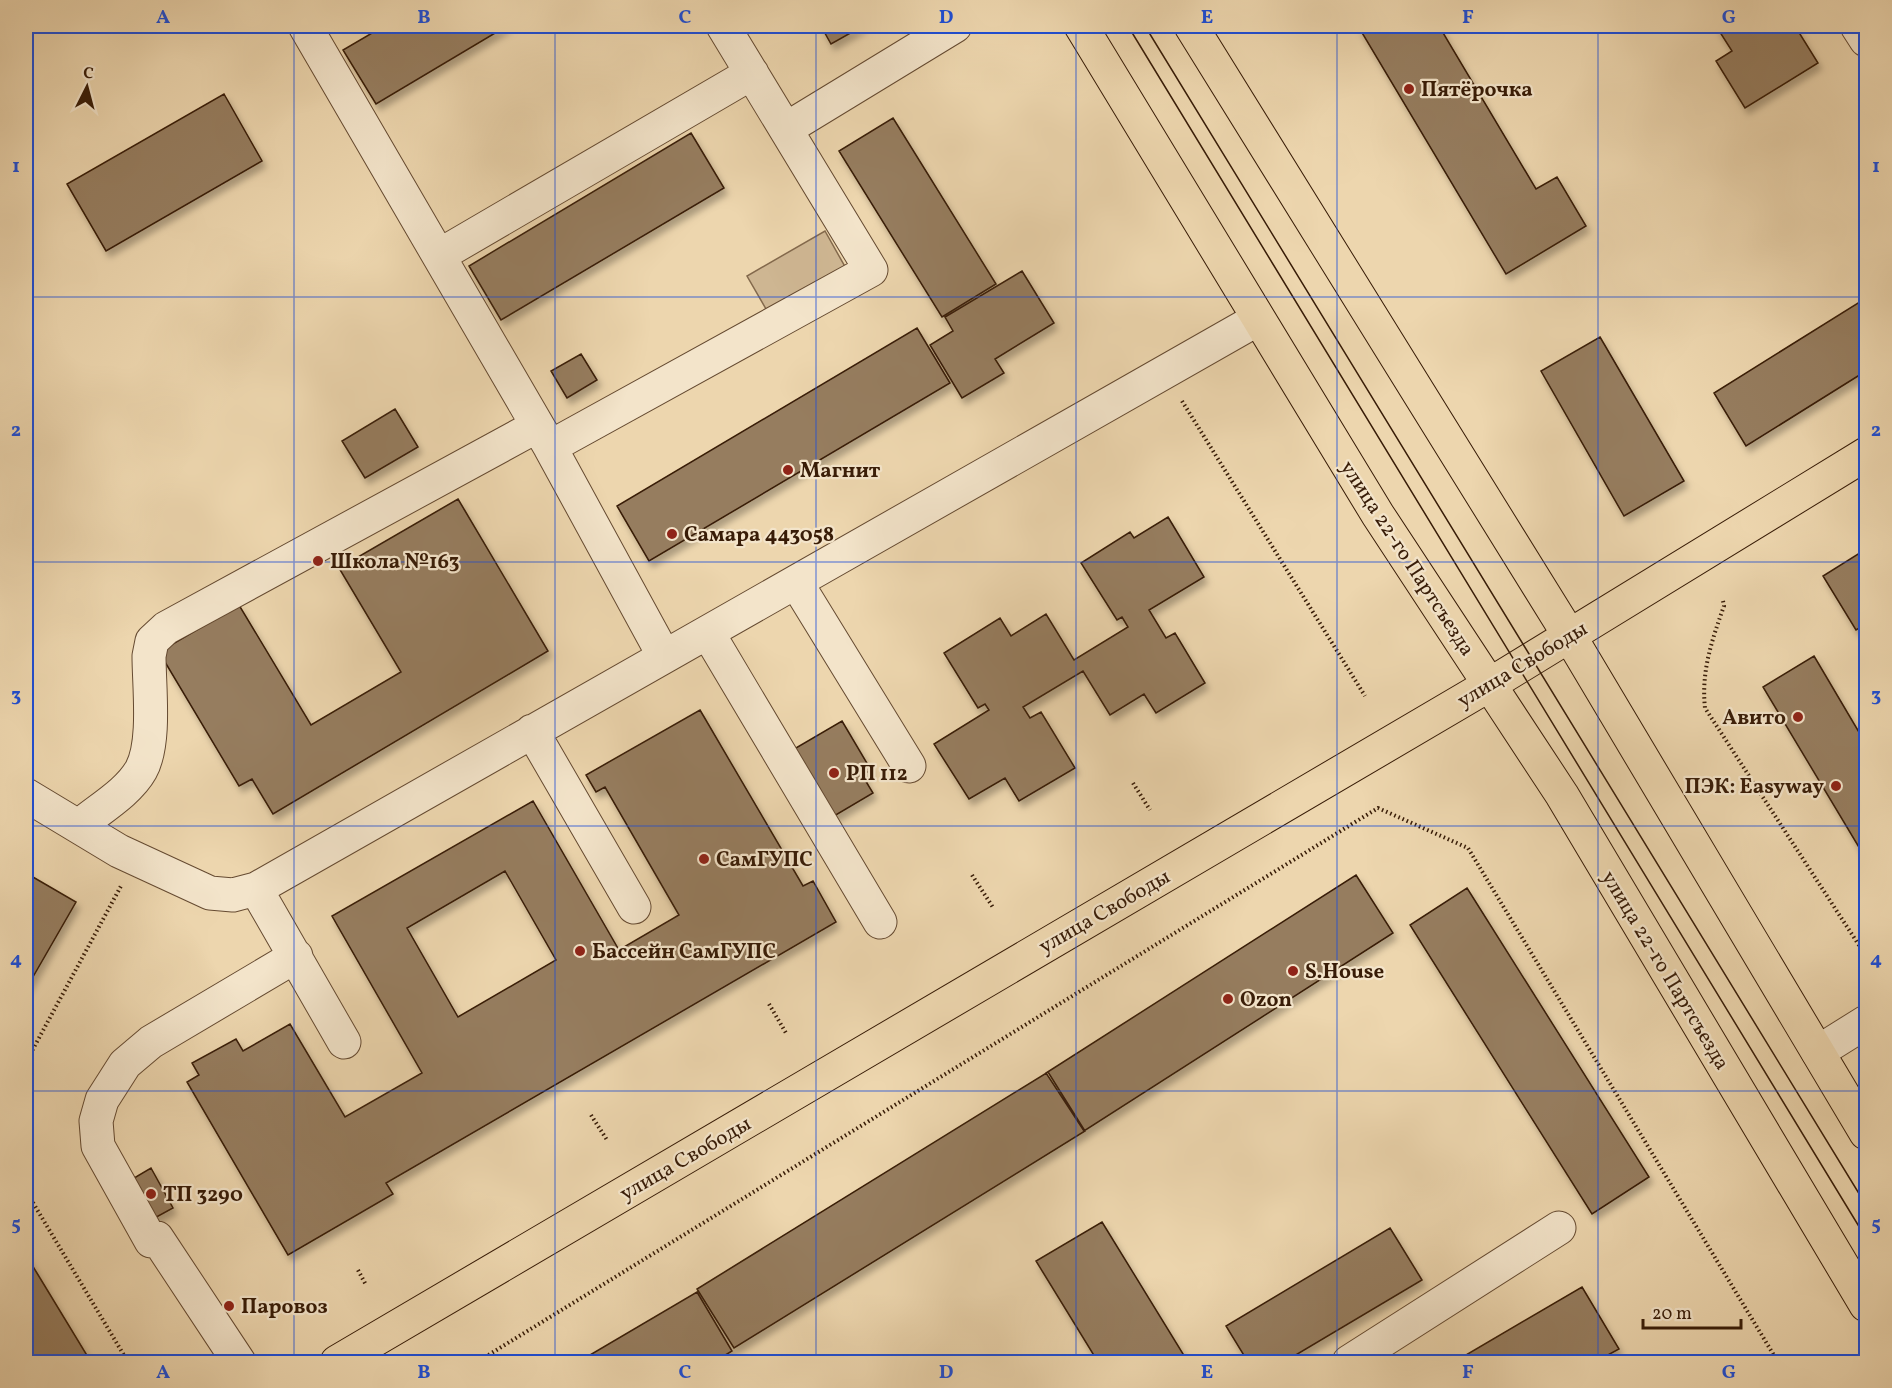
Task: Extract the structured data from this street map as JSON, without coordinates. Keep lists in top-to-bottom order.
{
  "streets": {
    "main road": ["улица 22-го Партсъезда", "улица Свободы"]
  },
  "crossings": [
    ["улица 22-го Партсъезда", "улица Свободы"]
  ],
  "places": [
    "Пятёрочка",
    "Магнит",
    "Самара 443058",
    "Школа №163",
    "Авито",
    "РП 112",
    "ПЭК: Easyway",
    "СамГУПС",
    "Бассейн СамГУПС",
    "S.House",
    "Ozon",
    "ТП 3290",
    "Паровоз"
  ],
  "scale_bar": "20 m",
  "north": "top",
  "grid": {
    "columns": [
      "A",
      "B",
      "C",
      "D",
      "E",
      "F",
      "G"
    ],
    "rows": [
      "1",
      "2",
      "3",
      "4",
      "5"
    ]
  }
}
